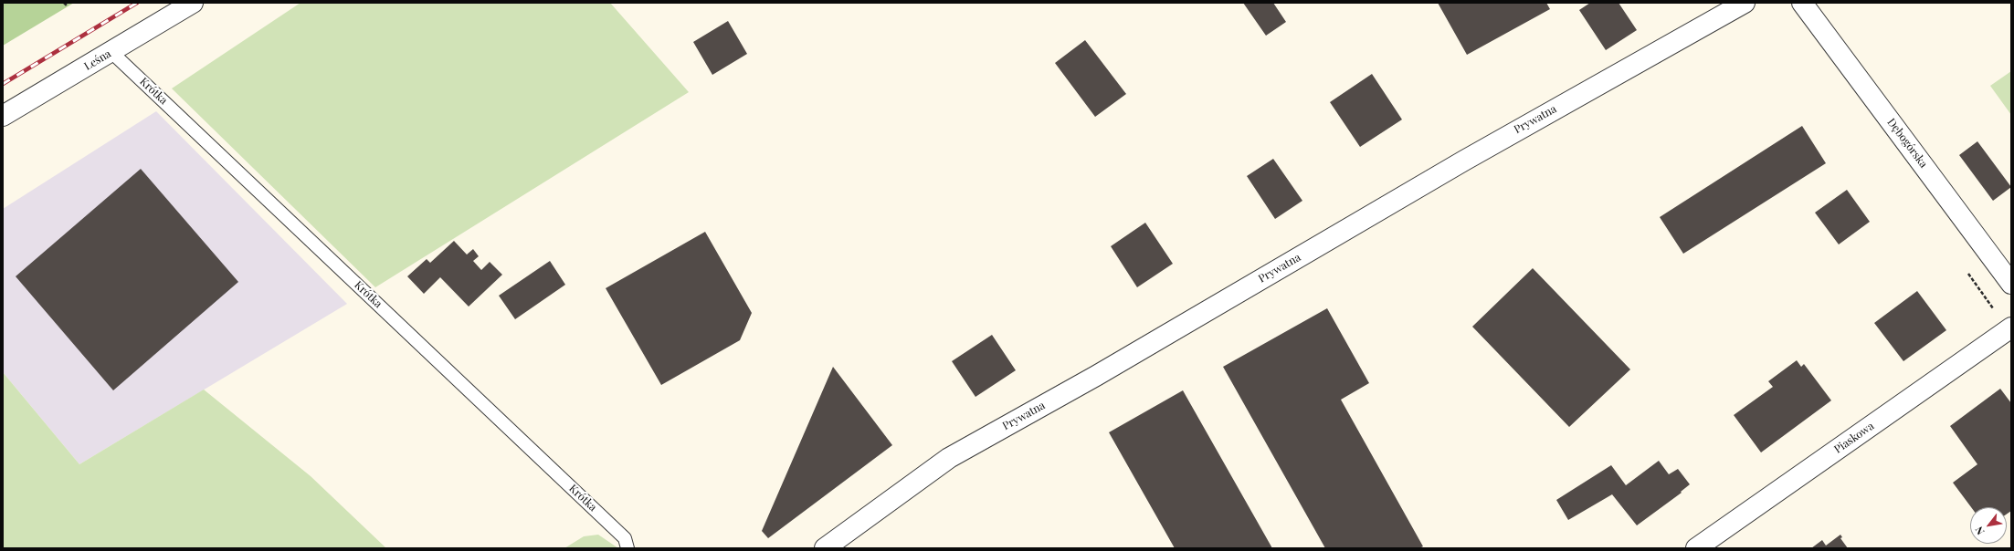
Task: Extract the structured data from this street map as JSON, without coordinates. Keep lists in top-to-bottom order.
{
  "streets": {
    "street": [
      "Leśna",
      "Prywatna",
      "Dębogórska",
      "Piaskowa"
    ],
    "lane": ["Krótka"]
  },
  "crossings": [
    ["Leśna", "Krótka"]
  ],
  "north": "bottom left"
}
